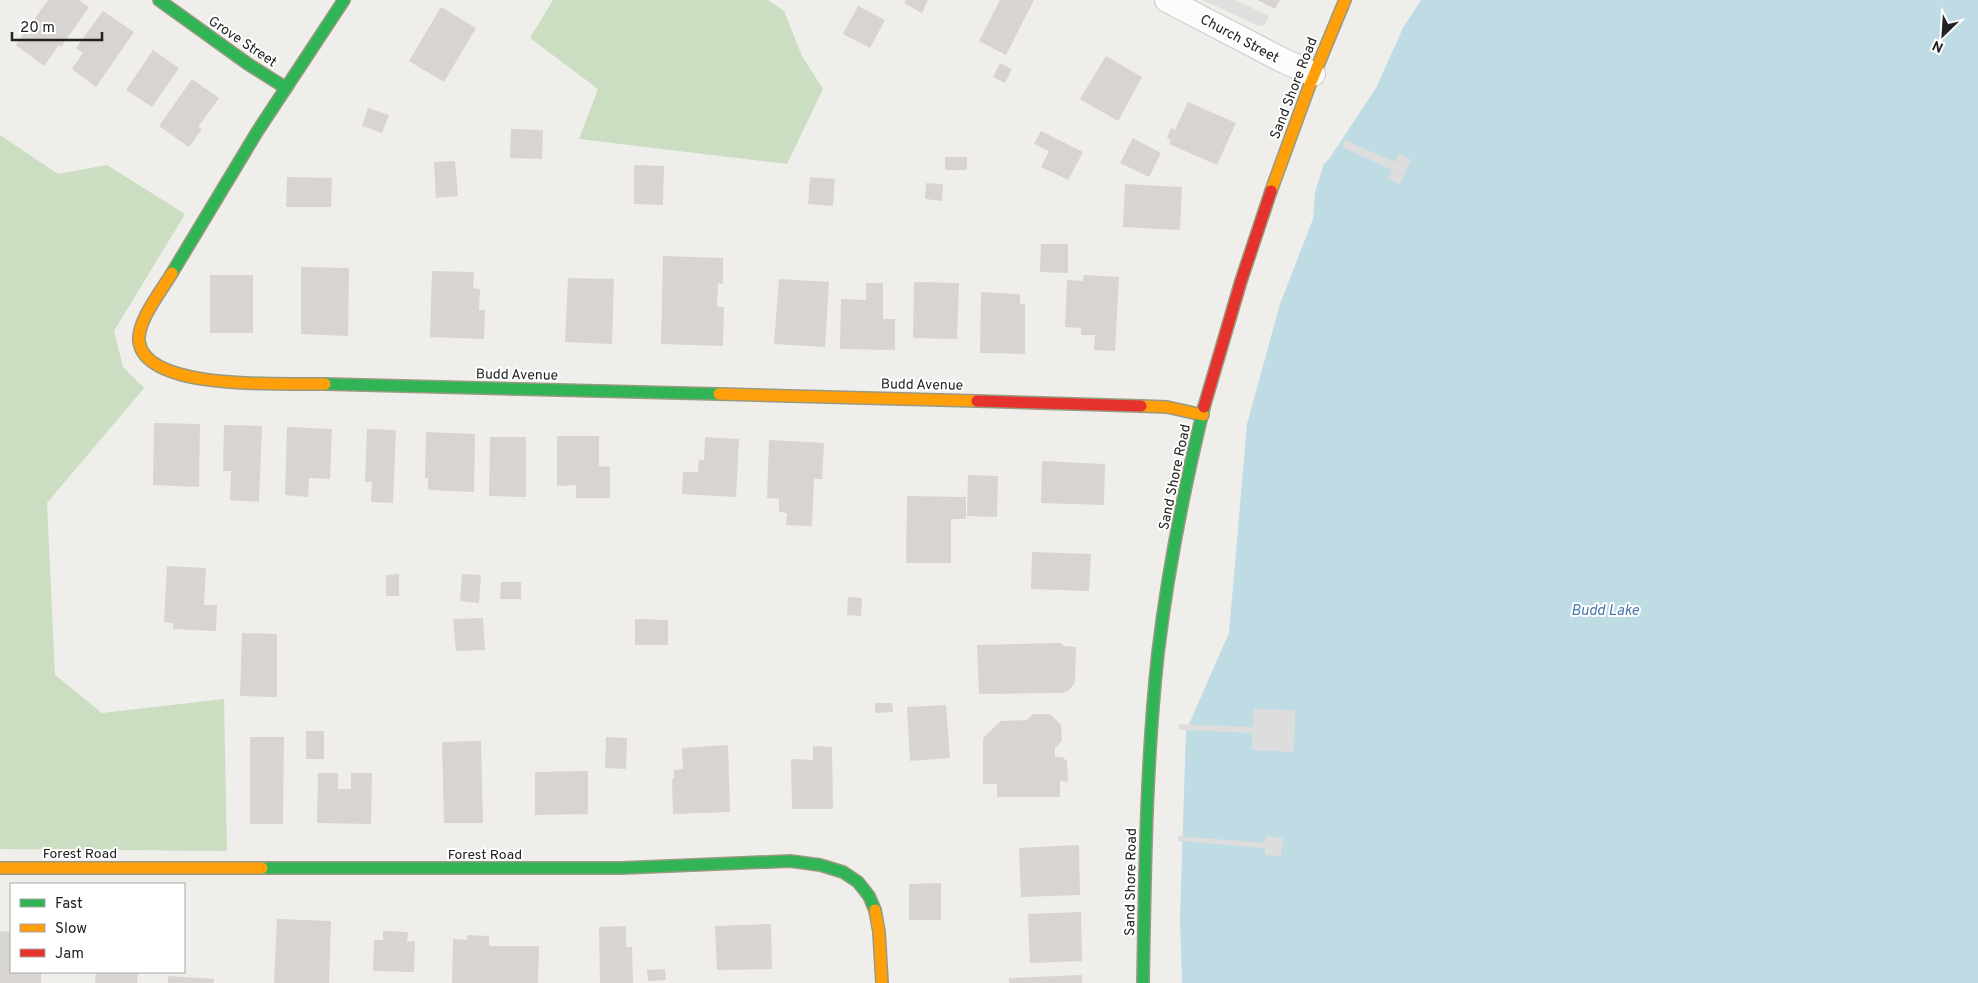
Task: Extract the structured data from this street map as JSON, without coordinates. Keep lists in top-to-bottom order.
{
  "streets": {
    "street": [
      "Church Street",
      "Grove Street",
      "Sand Shore Road",
      "Budd Avenue",
      "Forest Road"
    ]
  },
  "crossings": [
    ["Church Street", "Sand Shore Road"],
    ["Grove Street", "Budd Avenue"],
    ["Sand Shore Road", "Budd Avenue"]
  ],
  "water": ["Budd Lake"],
  "legend": ["Fast", "Slow", "Jam"],
  "scale_bar": "20 m",
  "north": "bottom left"
}
